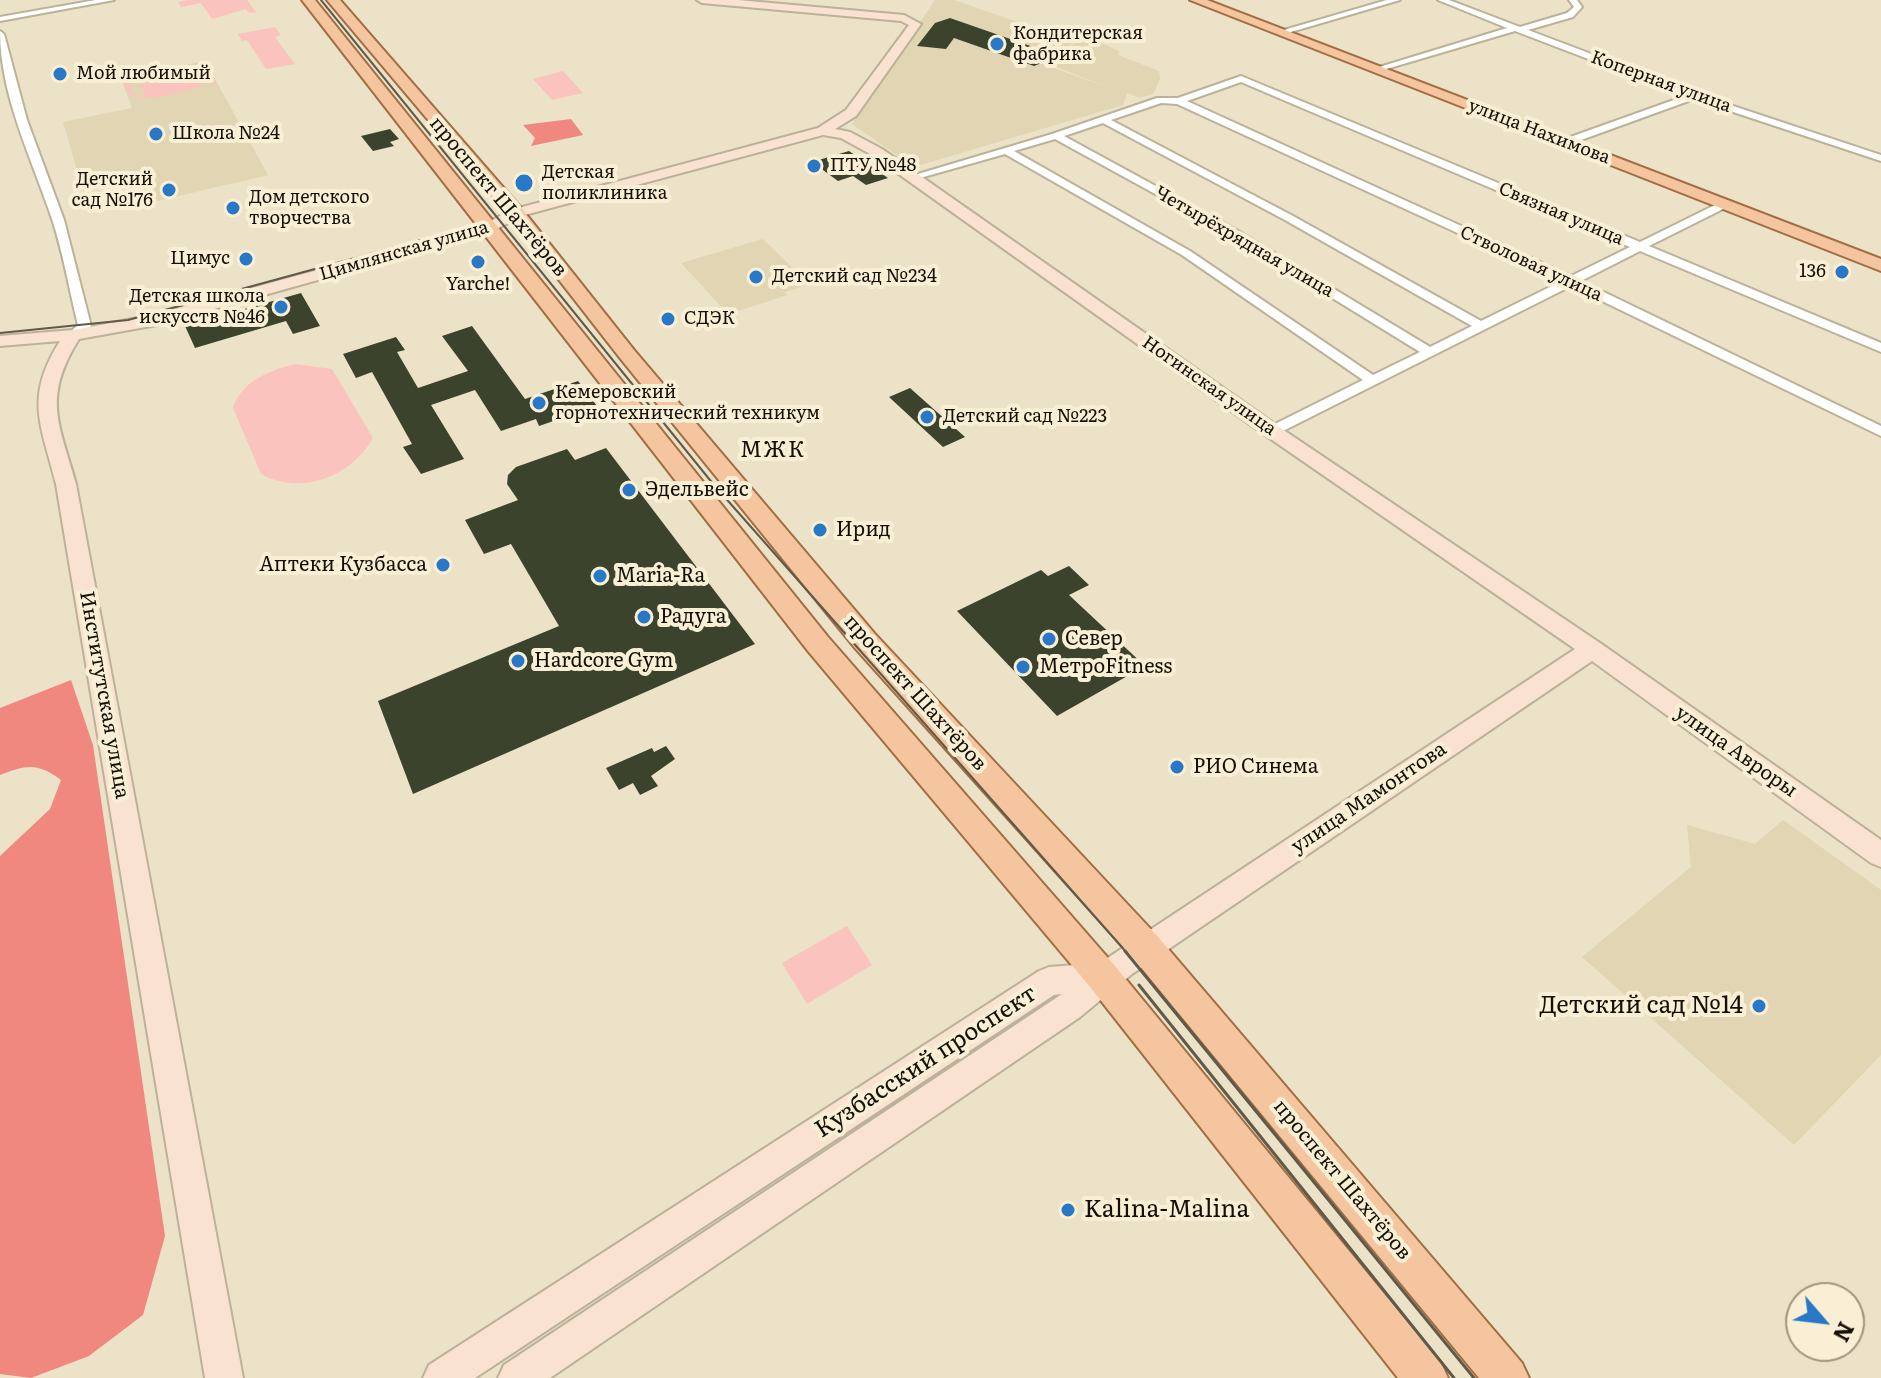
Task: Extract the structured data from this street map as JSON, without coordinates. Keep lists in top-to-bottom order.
{
  "streets": {
    "main road": ["улица Нахимова", "проспект Шахтёров"],
    "street": [
      "Коперная улица",
      "Связная улица",
      "Четырёхрядная улица",
      "Цимлянская улица",
      "Стволовая улица",
      "Ногинская улица",
      "Институтская улица",
      "улица Авроры",
      "улица Мамонтова",
      "Кузбасский проспект"
    ]
  },
  "crossings": [
    ["проспект Шахтёров", "Цимлянская улица"],
    ["проспект Шахтёров", "улица Мамонтова"],
    ["проспект Шахтёров", "Кузбасский проспект"],
    ["Связная улица", "Стволовая улица"],
    ["Цимлянская улица", "Ногинская улица"],
    ["Цимлянская улица", "Институтская улица"],
    ["Ногинская улица", "улица Авроры"],
    ["Ногинская улица", "улица Мамонтова"],
    ["улица Авроры", "улица Мамонтова"],
    ["улица Мамонтова", "Кузбасский проспект"]
  ],
  "districts": ["МЖК"],
  "places": [
    "Кондитерская фабрика",
    "Мой любимый",
    "Школа №24",
    "ПТУ №48",
    "Детская поликлиника",
    "Детский сад №176",
    "Дом детского творчества",
    "Цимус",
    "Yarche!",
    "136",
    "Детский сад №234",
    "Детская школа искусств №46",
    "СДЭК",
    "Кемеровский горнотехнический техникум",
    "Детский сад №223",
    "Эдельвейс",
    "Ирид",
    "Аптеки Кузбасса",
    "Maria-Ra",
    "Радуга",
    "Север",
    "Hardcore Gym",
    "МетроFitness",
    "РИО Синема",
    "Детский сад №14",
    "Kalina-Malina"
  ],
  "north": "bottom right"
}
